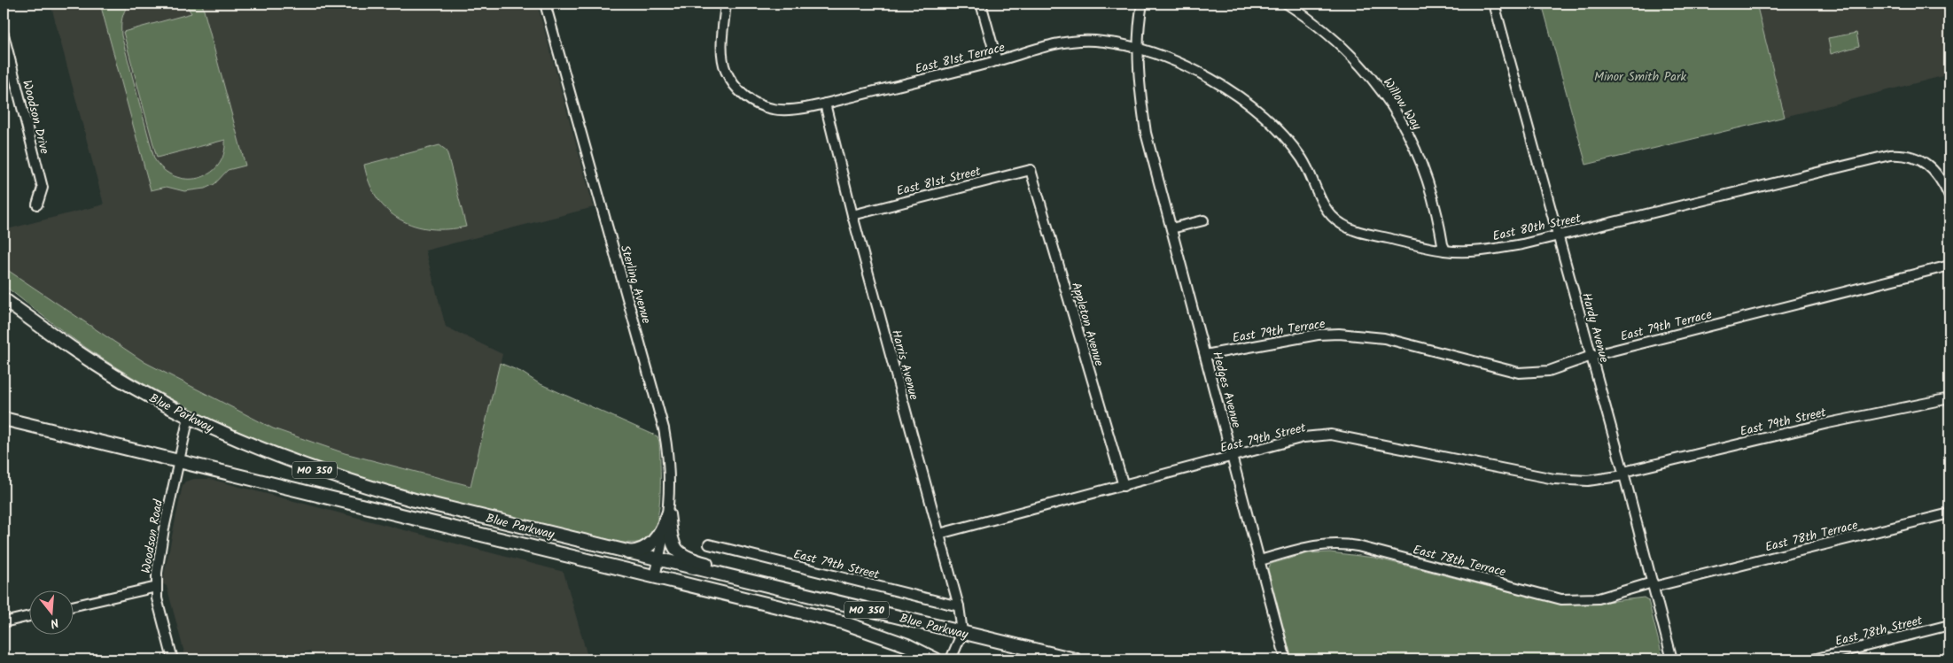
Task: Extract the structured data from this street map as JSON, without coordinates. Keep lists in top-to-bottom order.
{
  "streets": {
    "highway": ["Blue Parkway", "MO 350"],
    "street": [
      "East 81st Terrace",
      "Willow Way",
      "Woodson Drive",
      "East 81st Street",
      "East 80th Street",
      "Sterling Avenue",
      "Appleton Avenue",
      "East 79th Terrace",
      "Hardy Avenue",
      "Harris Avenue",
      "Hedges Avenue",
      "East 79th Street",
      "East 78th Terrace",
      "Woodson Road",
      "East 78th Street"
    ]
  },
  "crossings": [
    ["East 81st Terrace", "East 80th Street"],
    ["East 81st Terrace", "Harris Avenue"],
    ["East 81st Terrace", "Hedges Avenue"],
    ["Willow Way", "East 80th Street"],
    ["East 81st Street", "Appleton Avenue"],
    ["East 81st Street", "Harris Avenue"],
    ["East 80th Street", "Hardy Avenue"],
    ["East 80th Street", "Hedges Avenue"],
    ["Sterling Avenue", "Blue Parkway"],
    ["Appleton Avenue", "East 79th Street"],
    ["East 79th Terrace", "Hardy Avenue"],
    ["East 79th Terrace", "Hedges Avenue"],
    ["Hardy Avenue", "East 79th Street"],
    ["Hardy Avenue", "East 78th Terrace"],
    ["Harris Avenue", "Blue Parkway"],
    ["Harris Avenue", "East 79th Street"],
    ["Hedges Avenue", "East 79th Street"],
    ["Hedges Avenue", "East 78th Terrace"],
    ["Blue Parkway", "Woodson Road"]
  ],
  "parks": ["Minor Smith Park"],
  "north": "bottom"
}
